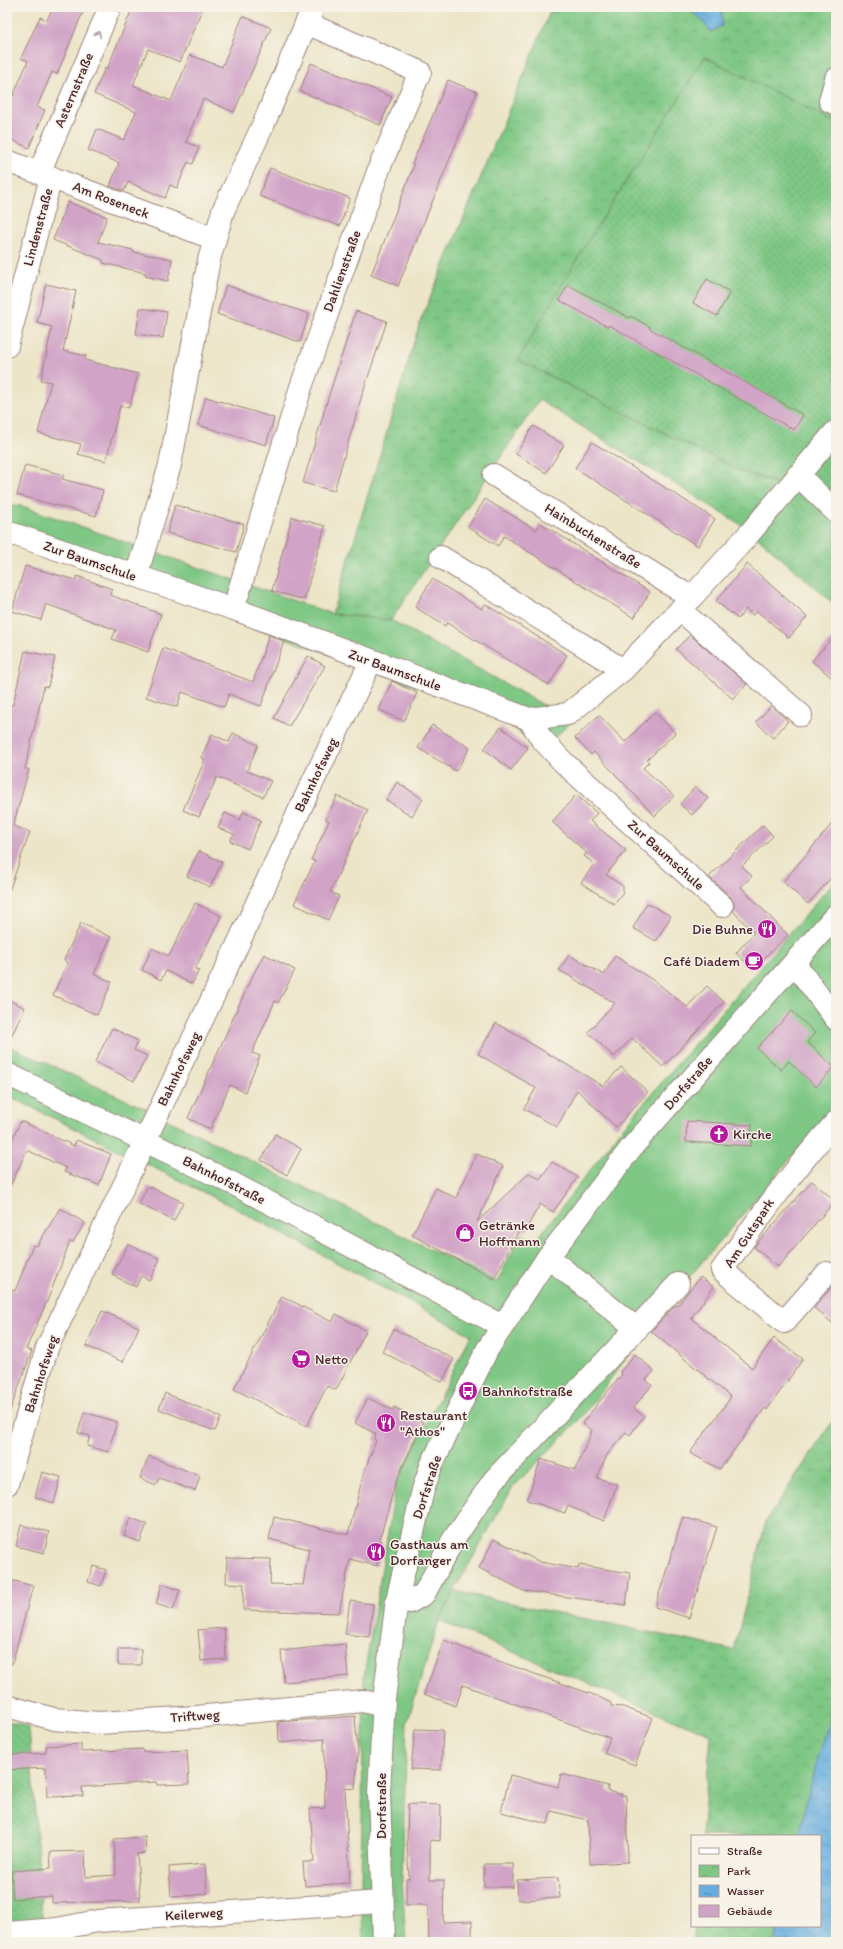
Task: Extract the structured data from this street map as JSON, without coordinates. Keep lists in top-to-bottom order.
{
  "streets": {
    "street": [
      "Asternstraße",
      "Am Roseneck",
      "Lindenstraße",
      "Dahlienstraße",
      "Hainbuchenstraße",
      "Zur Baumschule",
      "Bahnhofsweg",
      "Dorfstraße",
      "Bahnhofstraße",
      "Am Gutspark",
      "Triftweg",
      "Keilerweg"
    ]
  },
  "crossings": [
    ["Asternstraße", "Am Roseneck"],
    ["Asternstraße", "Lindenstraße"],
    ["Am Roseneck", "Lindenstraße"],
    ["Am Roseneck", "Dahlienstraße"],
    ["Dahlienstraße", "Zur Baumschule"],
    ["Zur Baumschule", "Bahnhofsweg"],
    ["Bahnhofsweg", "Bahnhofstraße"],
    ["Dorfstraße", "Bahnhofstraße"],
    ["Dorfstraße", "Triftweg"],
    ["Dorfstraße", "Keilerweg"]
  ],
  "one_way": ["Asternstraße"],
  "places": {
    "restaurant": ["Die Buhne", "Restaurant \"Athos\"", "Gasthaus am Dorfanger"],
    "cafe": ["Café Diadem"],
    "church": ["Kirche"],
    "shop": ["Getränke Hoffmann"],
    "supermarket": ["Netto"],
    "bus stop": ["Bahnhofstraße"]
  },
  "legend": [
    "Straße",
    "Park",
    "Wasser",
    "Gebäude"
  ]
}
